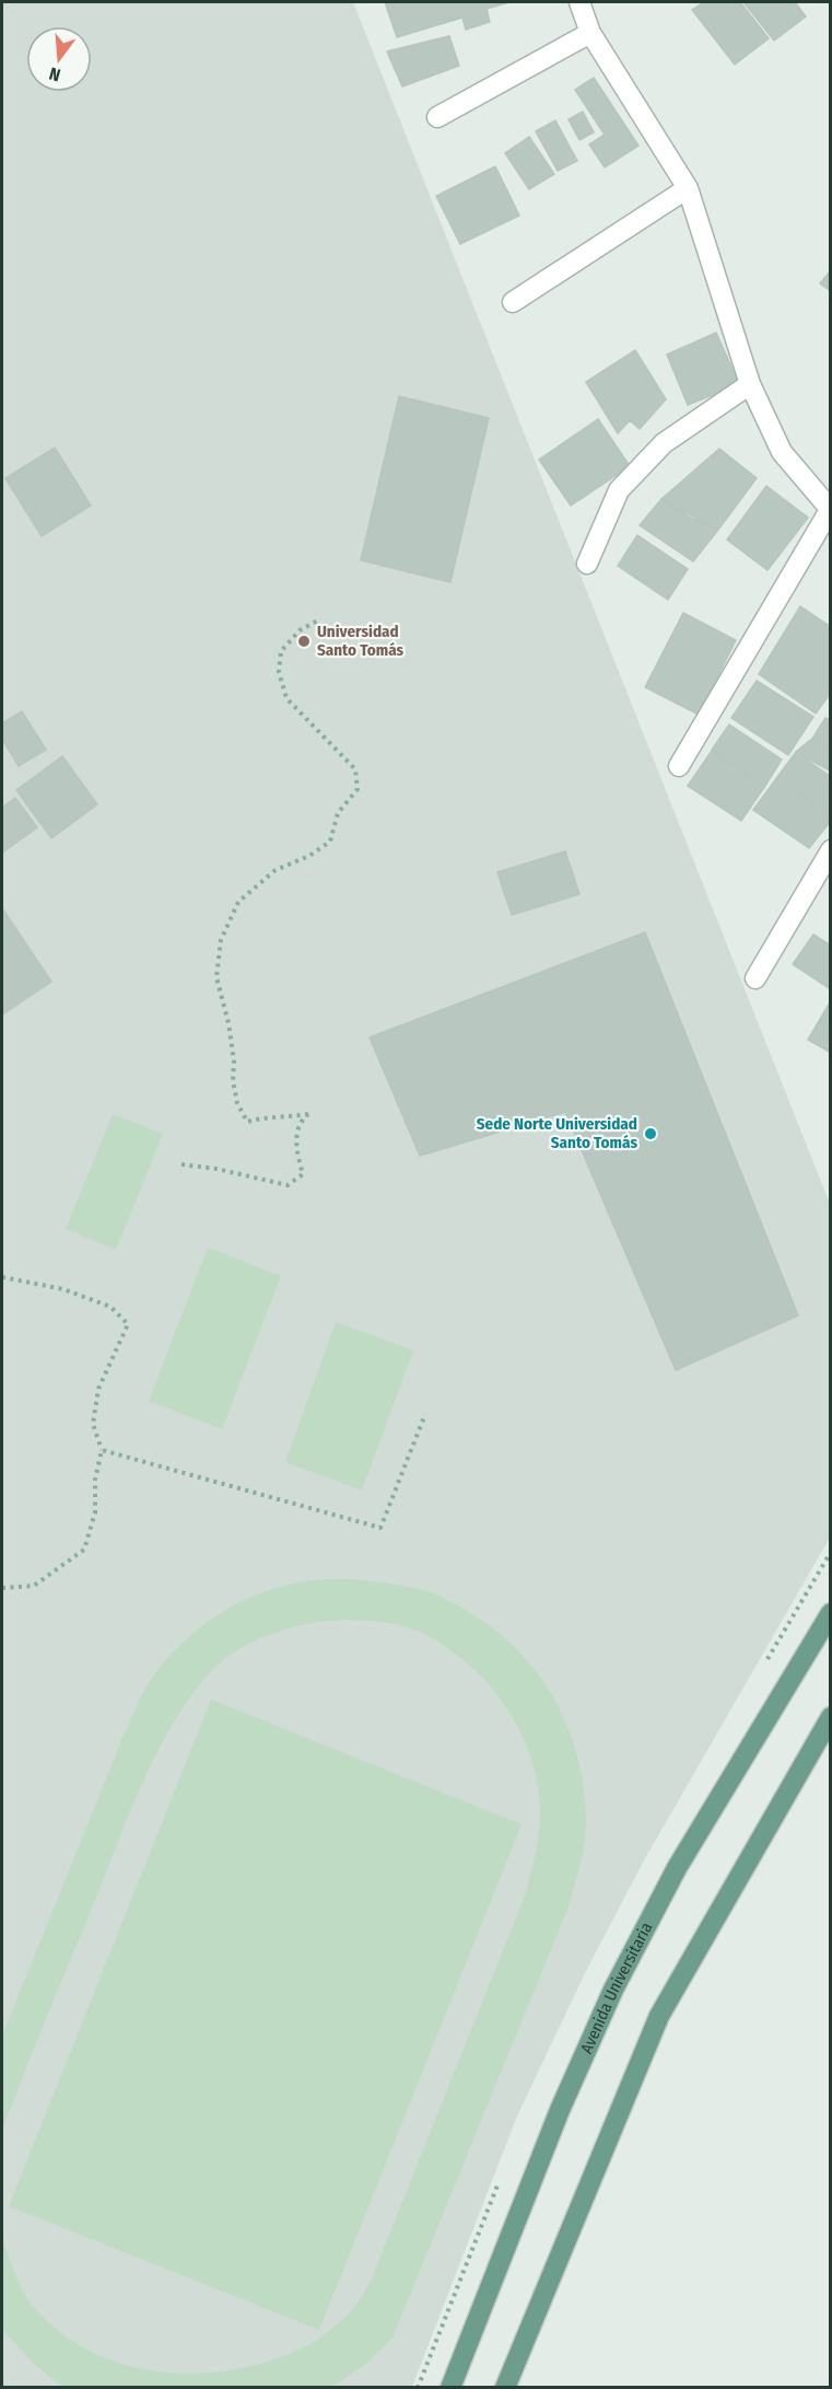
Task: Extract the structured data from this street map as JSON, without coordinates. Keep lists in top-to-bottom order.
{
  "streets": {
    "main road": ["Avenida Universitaria"]
  },
  "places": ["Universidad Santo Tomás", "Sede Norte Universidad Santo Tomás"],
  "north": "bottom"
}
